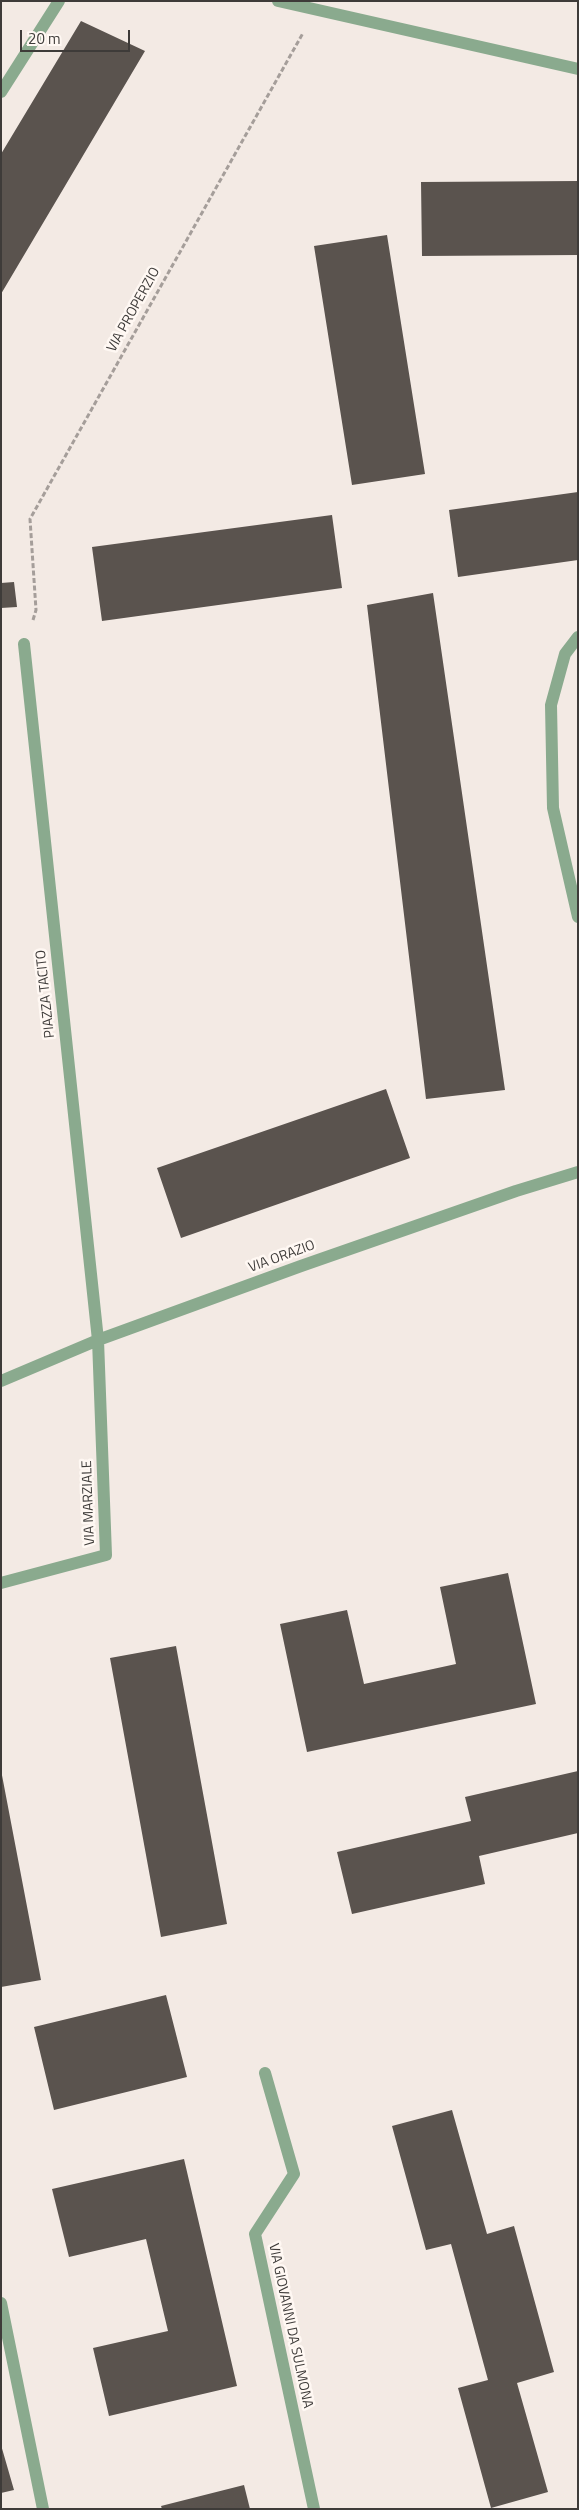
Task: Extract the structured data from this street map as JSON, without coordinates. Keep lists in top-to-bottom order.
{
  "streets": {
    "street": [
      "PIAZZA TACITO",
      "VIA ORAZIO",
      "VIA MARZIALE",
      "VIA GIOVANNI DA SULMONA"
    ],
    "path": ["VIA PROPERZIO"]
  },
  "crossings": [
    ["VIA PROPERZIO", "PIAZZA TACITO"],
    ["PIAZZA TACITO", "VIA ORAZIO"],
    ["PIAZZA TACITO", "VIA MARZIALE"],
    ["VIA ORAZIO", "VIA MARZIALE"]
  ],
  "scale_bar": "20 m"
}
